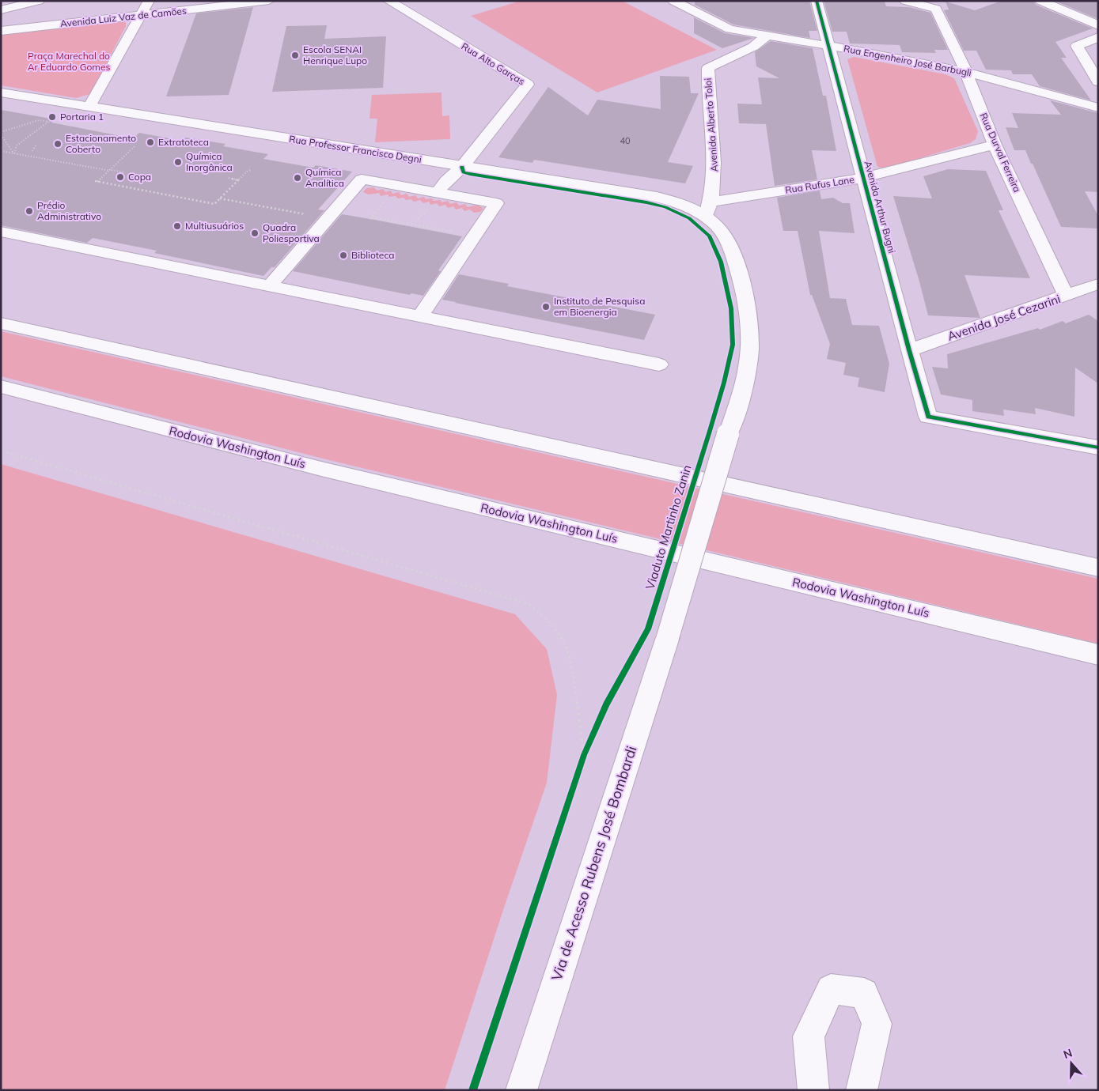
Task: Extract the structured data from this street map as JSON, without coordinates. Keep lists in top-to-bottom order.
{
  "streets": {
    "main road": [
      "Avenida Luiz Vaz de Camões",
      "Rua Engenheiro José Barbugli",
      "Rua Alto Garças",
      "Avenida Alberto Toloi",
      "Rua Professor Francisco Degni",
      "Rua Durval Ferreira",
      "Rua Rufus Lane",
      "Avenida Arthur Bugni",
      "Avenida José Cezarini",
      "Rodovia Washington Luís",
      "Via de Acesso Rubens José Bombardi"
    ],
    "cycle path": ["Viaduto Martinho Zanin"]
  },
  "crossings": [
    ["Rua Engenheiro José Barbugli", "Avenida Alberto Toloi"],
    ["Rua Engenheiro José Barbugli", "Rua Durval Ferreira"],
    ["Rua Engenheiro José Barbugli", "Avenida Arthur Bugni"],
    ["Rua Alto Garças", "Rua Professor Francisco Degni"],
    ["Avenida Alberto Toloi", "Rua Professor Francisco Degni"],
    ["Avenida Alberto Toloi", "Rua Rufus Lane"],
    ["Avenida Alberto Toloi", "Via de Acesso Rubens José Bombardi"],
    ["Rua Professor Francisco Degni", "Rua Rufus Lane"],
    ["Rua Professor Francisco Degni", "Via de Acesso Rubens José Bombardi"],
    ["Rua Durval Ferreira", "Rua Rufus Lane"],
    ["Rua Durval Ferreira", "Avenida José Cezarini"],
    ["Rua Rufus Lane", "Avenida Arthur Bugni"],
    ["Rua Rufus Lane", "Via de Acesso Rubens José Bombardi"],
    ["Avenida Arthur Bugni", "Avenida José Cezarini"]
  ],
  "parks": ["Praça Marechal do Ar Eduardo Gomes"],
  "places": [
    "Escola SENAI Henrique Lupo",
    "Portaria 1",
    "Extratoteca",
    "Estacionamento Coberto",
    "Química Inorgânica",
    "Copa",
    "Química Analítica",
    "Prédio Administrativo",
    "Multiusuários",
    "Quadra Poliesportiva",
    "Biblioteca",
    "Instituto de Pesquisa em Bioenergia"
  ],
  "house_numbers": ["40"],
  "north": "top"
}
